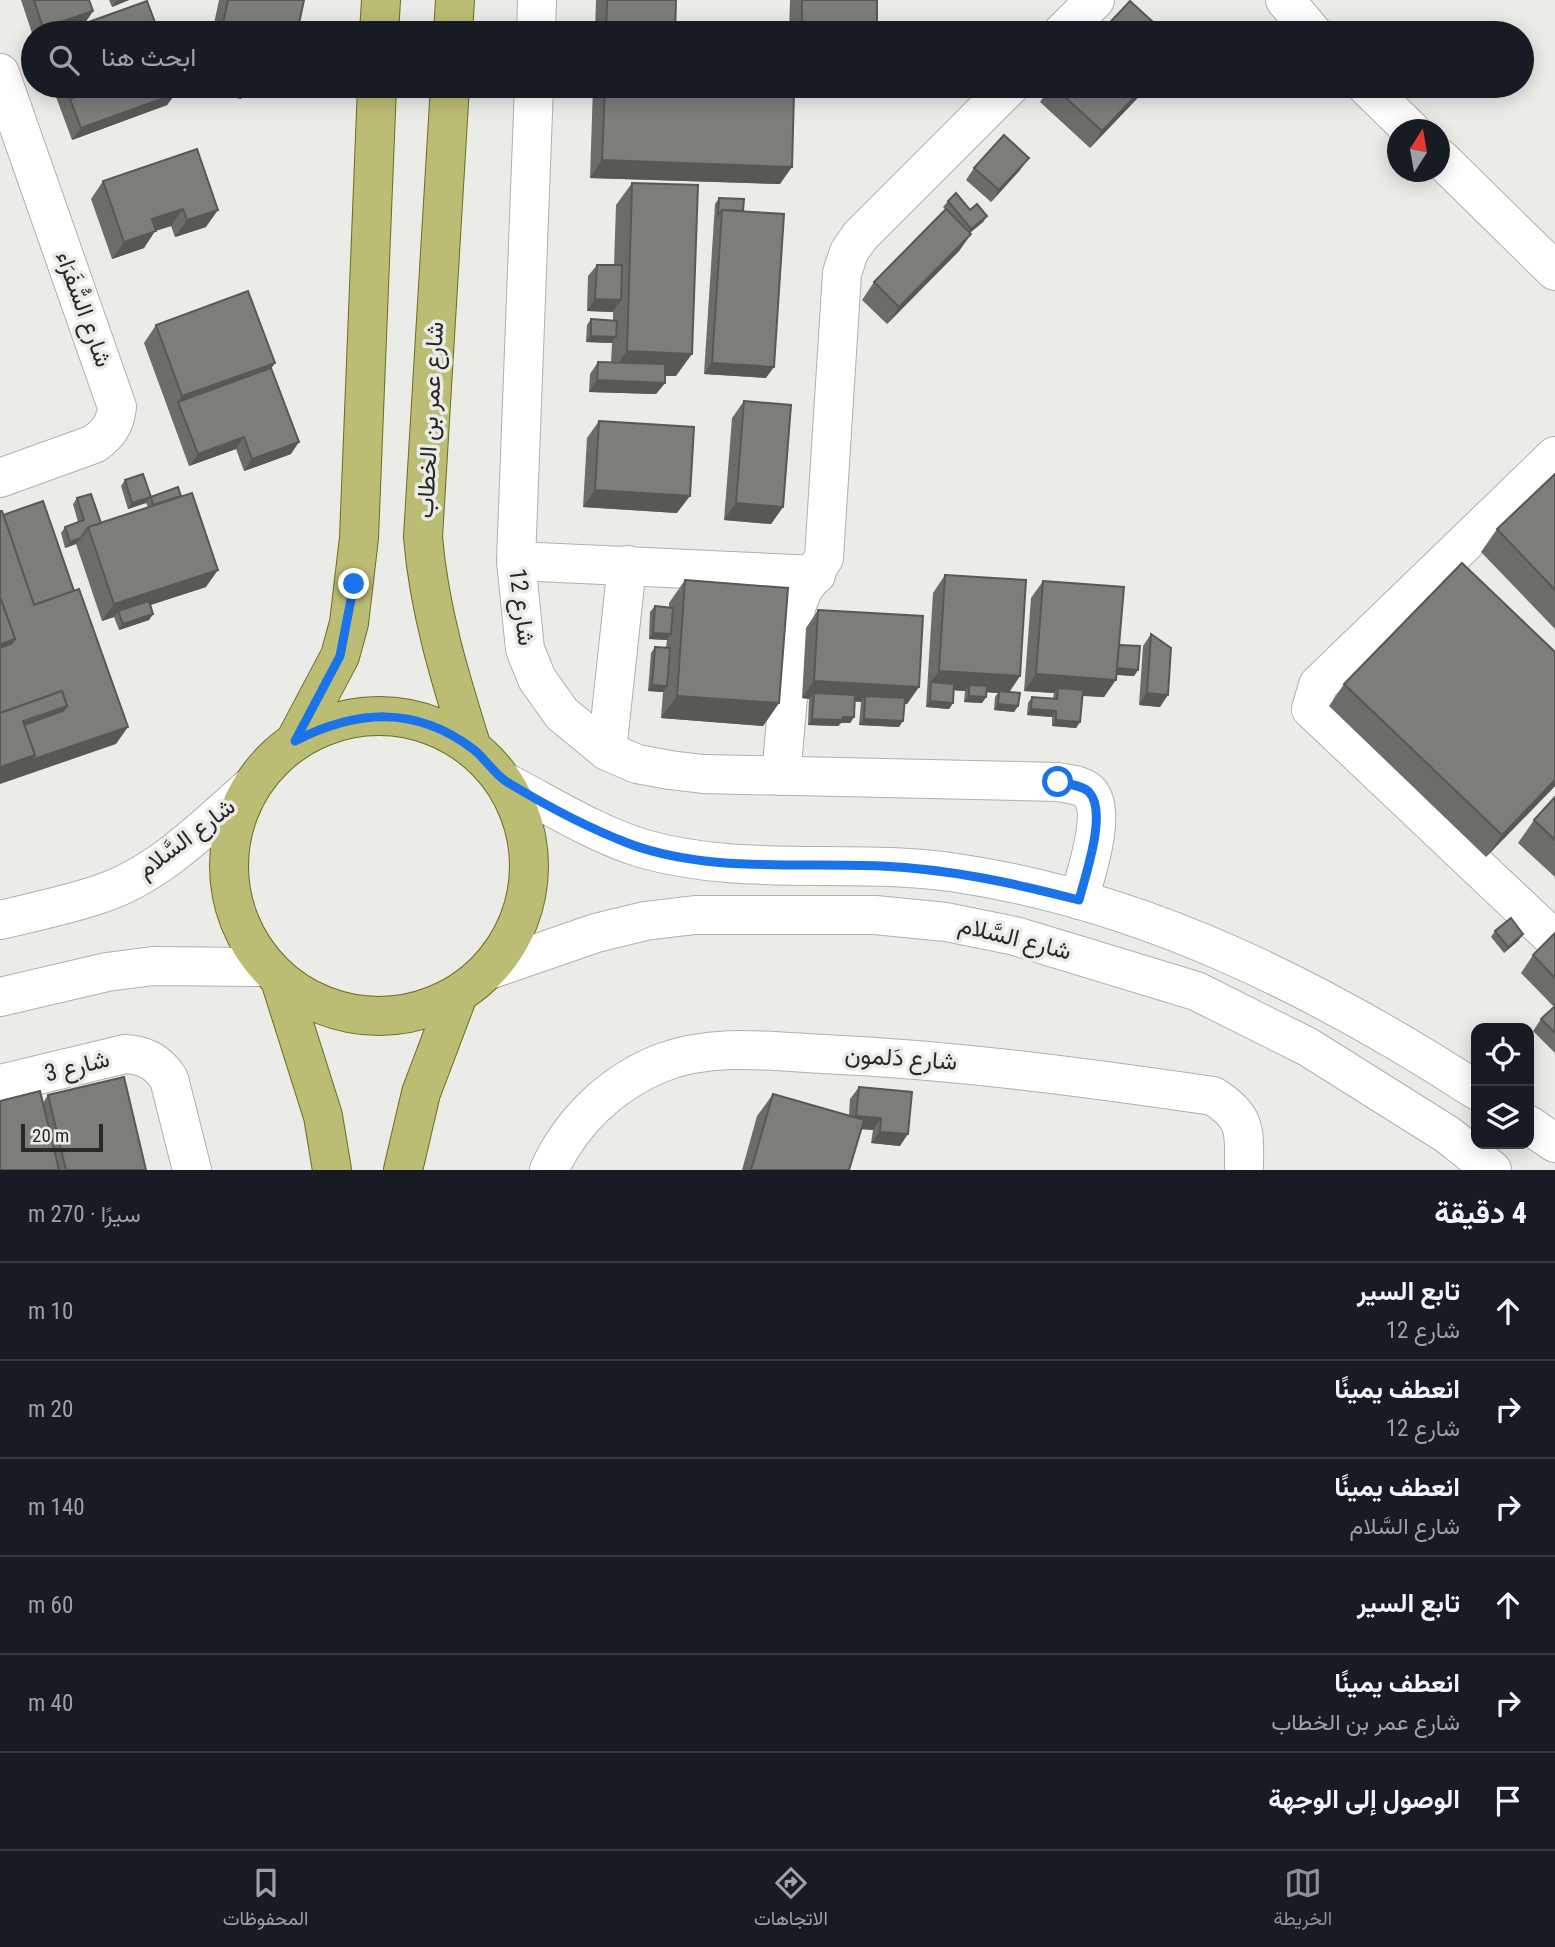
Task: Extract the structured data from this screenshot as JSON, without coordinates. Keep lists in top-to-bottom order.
{
  "streets": {
    "main road": ["شارع عمر بن الخطاب"],
    "street": [
      "شارع السُّفَرَاء",
      "شارع 12",
      "شارع السَّلام",
      "شارع دَلمون",
      "شارع 3"
    ]
  },
  "crossings": [
    ["شارع 12", "شارع السَّلام"]
  ],
  "scale_bar": "20 m",
  "north": "top",
  "page": {
    "search": "ابحث هنا",
    "scale": "20 m",
    "heading": ["4 دقيقة", "سيرًا · 270 m"],
    "list": [
      ["تابع السير", "شارع 12", "10 m"],
      ["انعطف يمينًا", "شارع 12", "20 m"],
      ["انعطف يمينًا", "شارع السَّلام", "140 m"],
      ["تابع السير", "60 m"],
      ["انعطف يمينًا", "شارع عمر بن الخطاب", "40 m"],
      "الوصول إلى الوجهة"
    ],
    "nav": ["الخريطة", "الاتجاهات", "المحفوظات"]
  }
}
